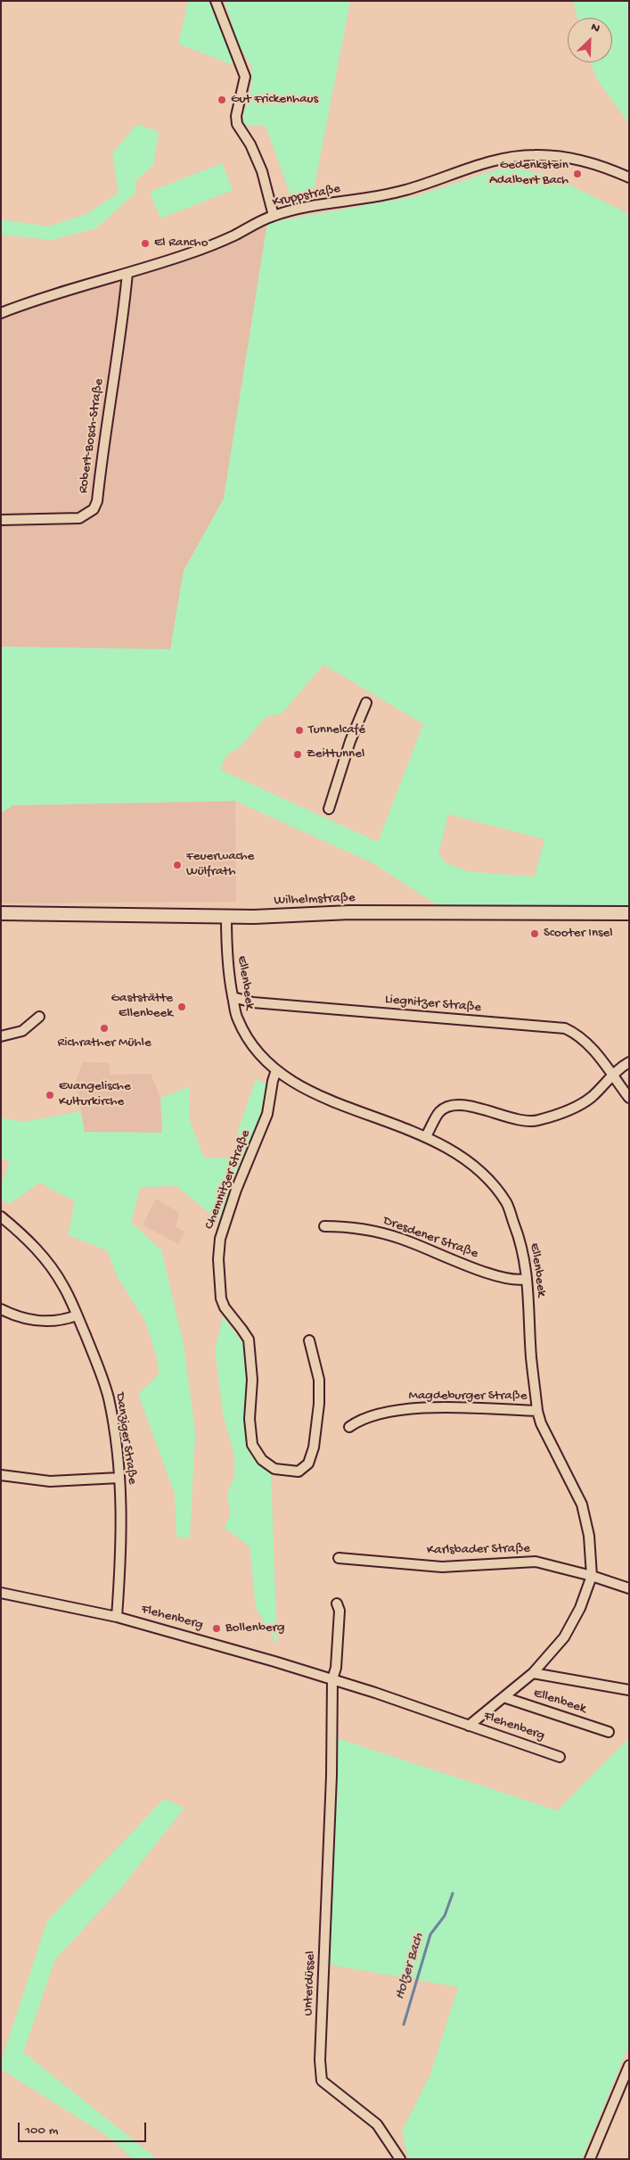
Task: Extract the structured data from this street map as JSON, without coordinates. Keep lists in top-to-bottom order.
{
  "streets": {
    "main road": ["Wilhelmstraße"],
    "street": [
      "Kruppstraße",
      "Robert-Bosch-Straße",
      "Ellenbeek",
      "Liegnitzer Straße",
      "Chemnitzer Straße",
      "Dresdener Straße",
      "Magdeburger Straße",
      "Danziger Straße",
      "Karlsbader Straße",
      "Flehenberg",
      "Unterdüssel"
    ]
  },
  "crossings": [
    ["Kruppstraße", "Robert-Bosch-Straße"],
    ["Wilhelmstraße", "Ellenbeek"],
    ["Ellenbeek", "Liegnitzer Straße"],
    ["Ellenbeek", "Chemnitzer Straße"],
    ["Ellenbeek", "Dresdener Straße"],
    ["Ellenbeek", "Magdeburger Straße"],
    ["Ellenbeek", "Karlsbader Straße"],
    ["Ellenbeek", "Flehenberg"],
    ["Danziger Straße", "Flehenberg"],
    ["Flehenberg", "Unterdüssel"]
  ],
  "water": ["Holzer Bach"],
  "places": [
    "Gut Frickenhaus",
    "Gedenkstein Adalbert Bach",
    "El Rancho",
    "Tunnelcafé",
    "Zeittunnel",
    "Feuerwache Wülfrath",
    "Scooter Insel",
    "Gaststätte Ellenbeek",
    "Richrather Mühle",
    "Evangelische Kulturkirche",
    "Bollenberg"
  ],
  "scale_bar": "100 m",
  "north": "top right"
}
